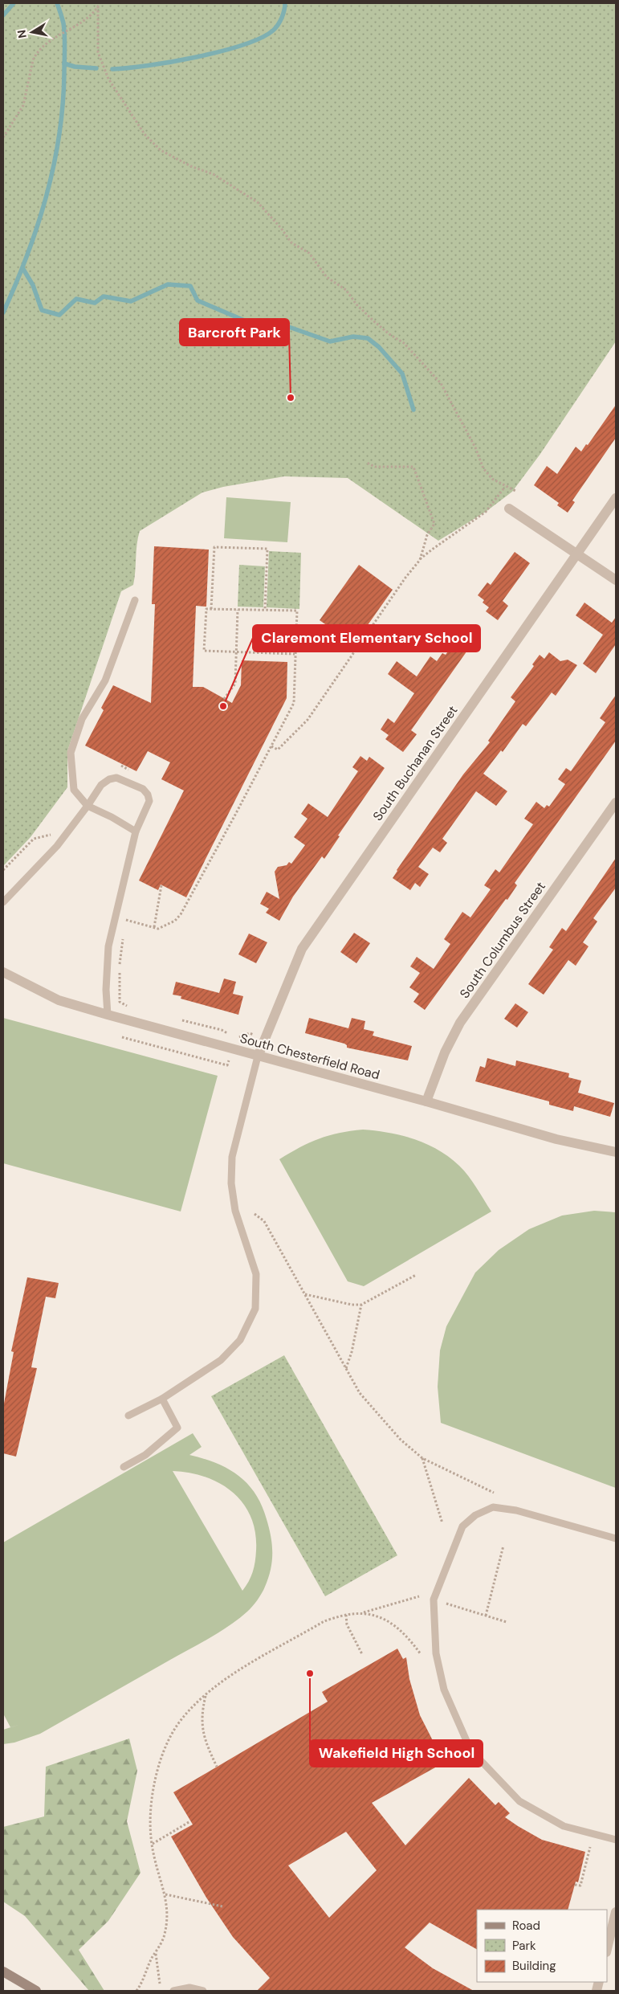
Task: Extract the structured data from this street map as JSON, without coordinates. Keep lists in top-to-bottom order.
{
  "streets": {
    "street": ["South Buchanan Street", "South Columbus Street", "South Chesterfield Road"]
  },
  "crossings": [
    ["South Buchanan Street", "South Chesterfield Road"],
    ["South Columbus Street", "South Chesterfield Road"]
  ],
  "places": ["Barcroft Park", "Claremont Elementary School", "Wakefield High School"],
  "legend": ["Road", "Park", "Building"],
  "north": "left"
}
